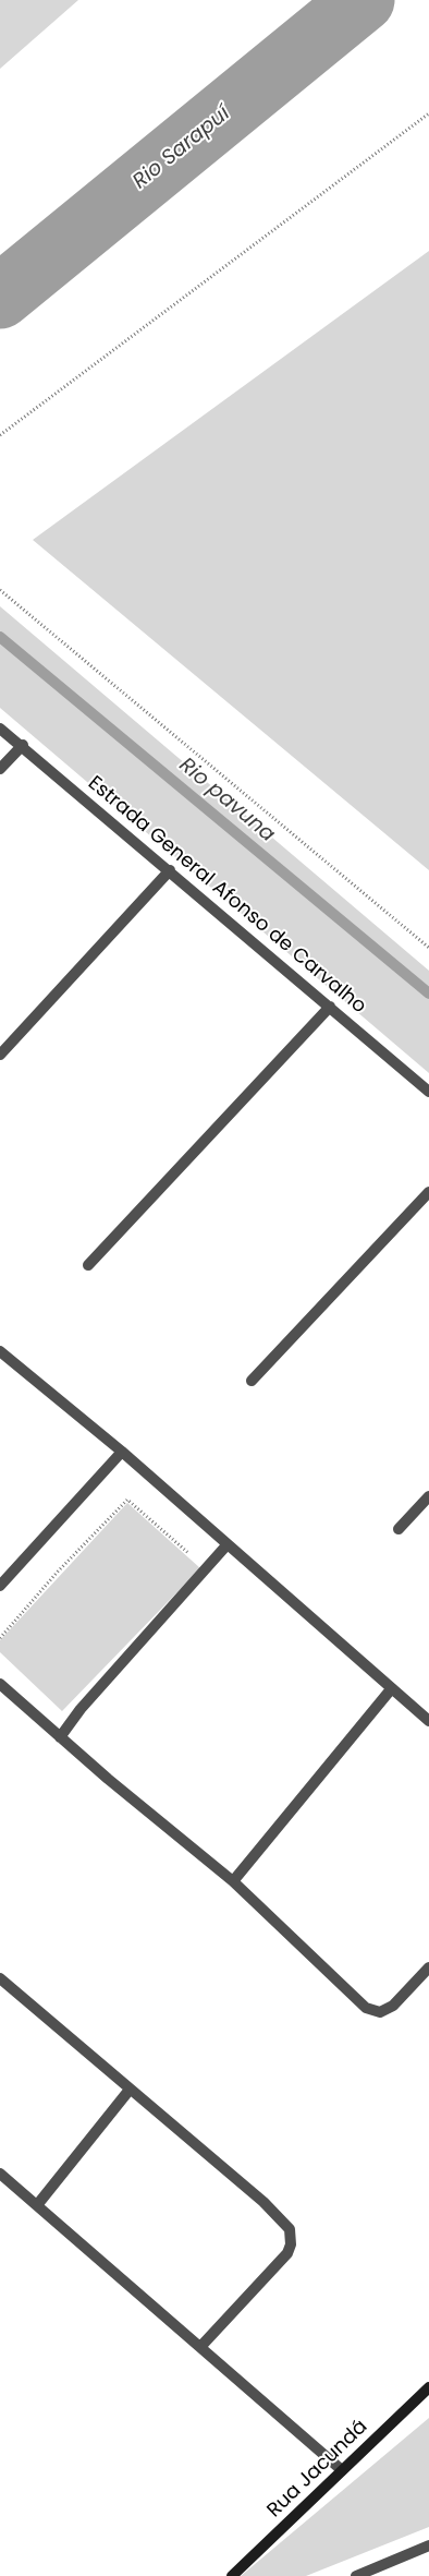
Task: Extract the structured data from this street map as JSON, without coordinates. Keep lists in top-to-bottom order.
{
  "streets": {
    "street": ["Estrada General Afonso de Carvalho", "Rua Jacundá"]
  },
  "water": ["Rio Sarapuí", "Rio pavuna"]
}
